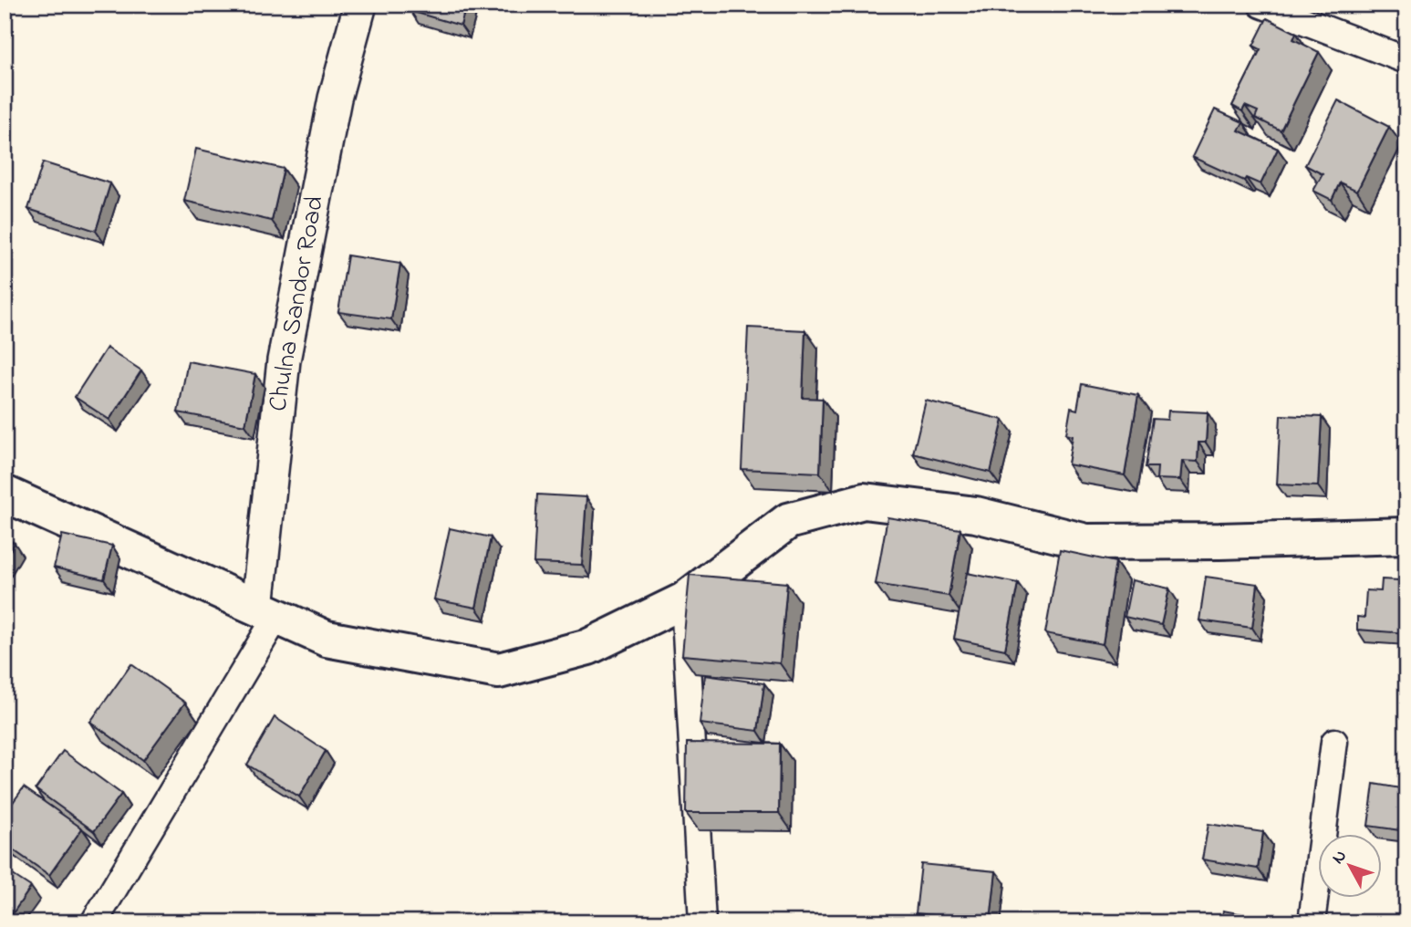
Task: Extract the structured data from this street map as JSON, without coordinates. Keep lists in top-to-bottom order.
{
  "streets": {
    "street": ["Chulna Sandor Road"]
  },
  "north": "top left"
}
